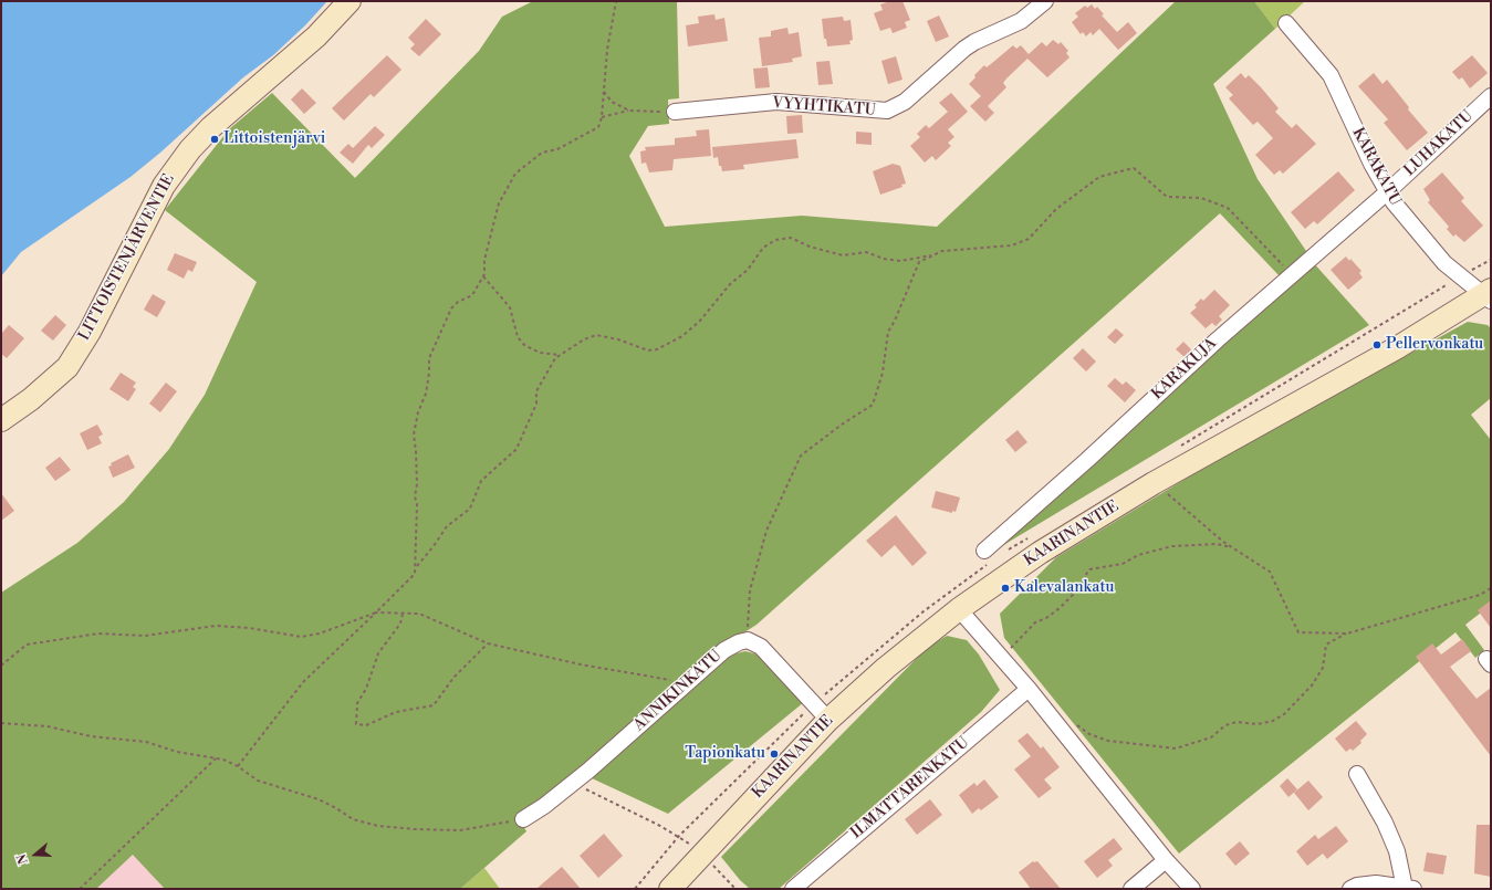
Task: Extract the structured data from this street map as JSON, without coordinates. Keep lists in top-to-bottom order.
{
  "streets": {
    "main road": ["LITTOISTENJÄRVENTIE", "KAARINANTIE"],
    "street": [
      "VYYHTIKATU",
      "LUHAKATU",
      "KARAKATU",
      "KARAKUJA",
      "ANNIKINKATU",
      "ILMATTARENKATU"
    ]
  },
  "crossings": [
    ["LUHAKATU", "KARAKATU"],
    ["LUHAKATU", "KARAKUJA"],
    ["KARAKATU", "KARAKUJA"],
    ["KARAKATU", "KAARINANTIE"]
  ],
  "places": [
    "Littoistenjärvi",
    "Pellervonkatu",
    "Kalevalankatu",
    "Tapionkatu"
  ],
  "north": "left"
}
